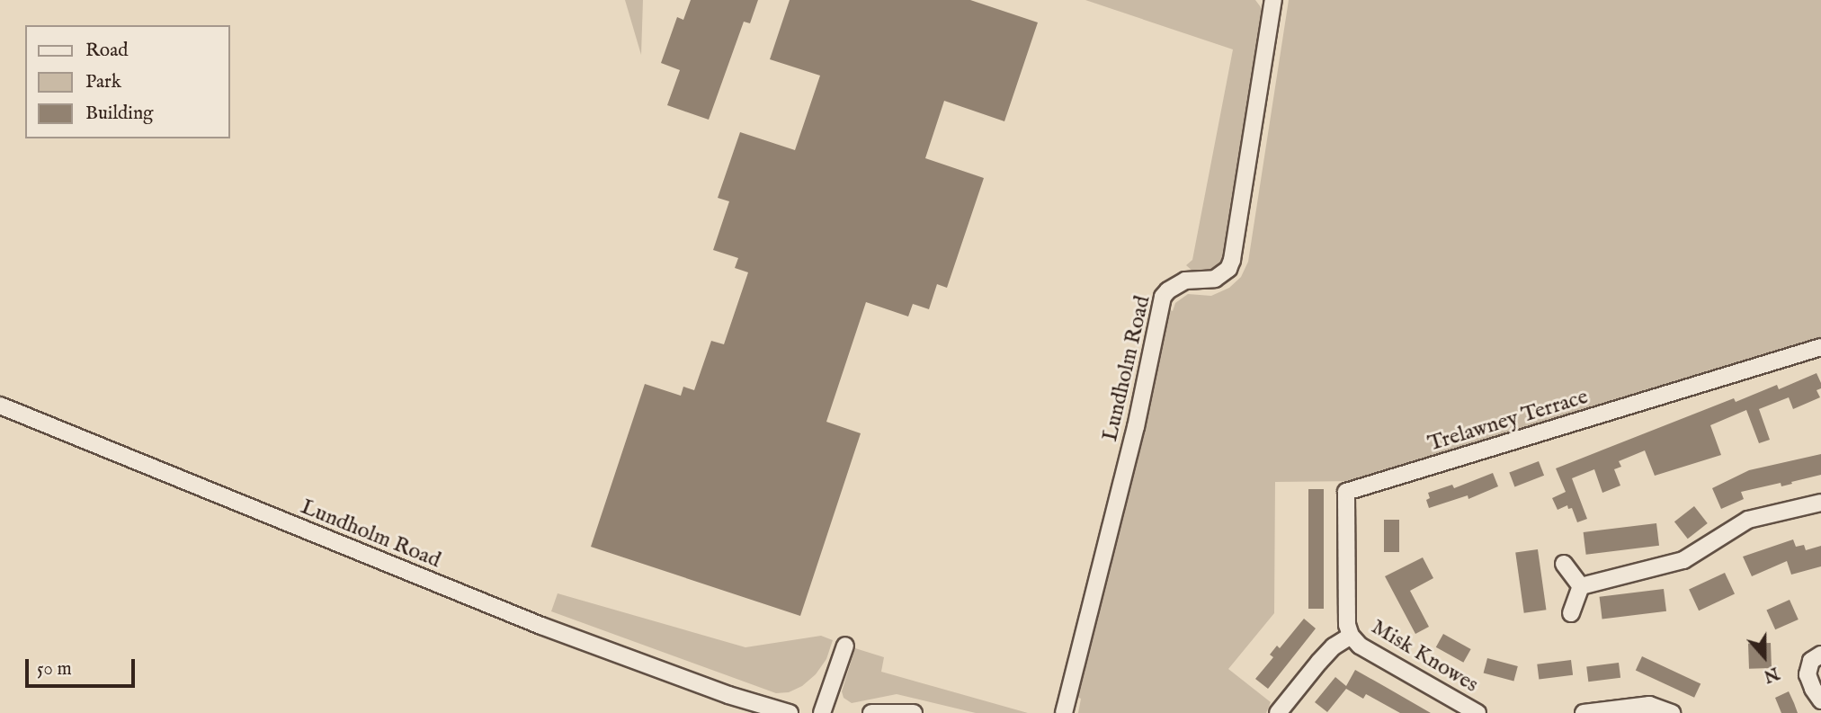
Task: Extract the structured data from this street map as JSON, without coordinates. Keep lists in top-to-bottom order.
{
  "streets": {
    "street": ["Lundholm Road", "Trelawney Terrace", "Misk Knowes"]
  },
  "crossings": [
    ["Trelawney Terrace", "Misk Knowes"]
  ],
  "legend": ["Road", "Park", "Building"],
  "scale_bar": "50 m",
  "north": "bottom"
}
